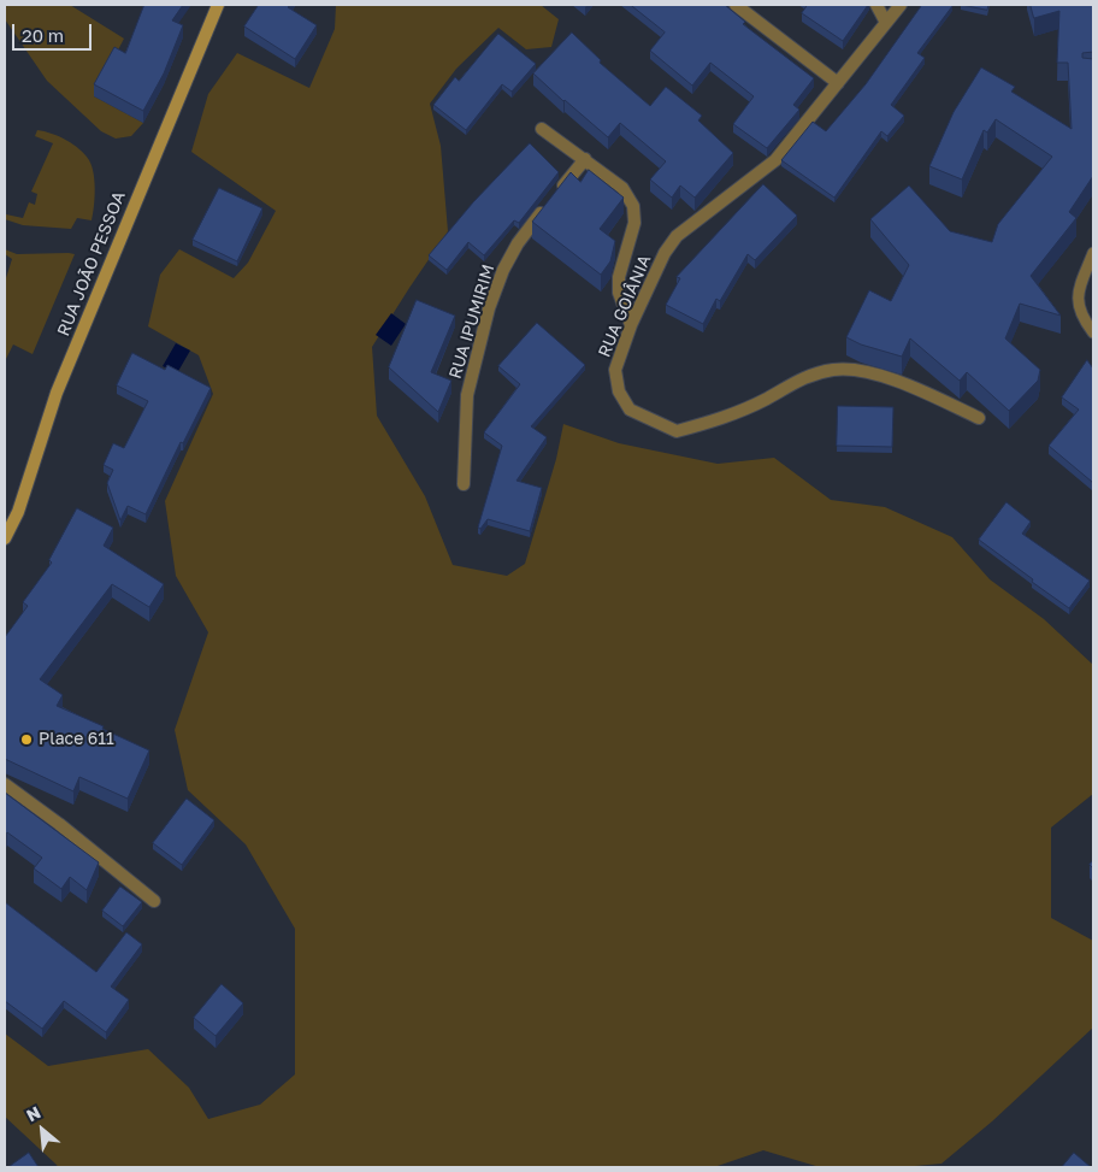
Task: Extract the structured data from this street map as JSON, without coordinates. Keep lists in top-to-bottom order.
{
  "streets": {
    "main road": ["RUA JOÃO PESSOA"],
    "street": ["RUA GOIÂNIA", "RUA IPUMIRIM"]
  },
  "places": ["Place 611"],
  "scale_bar": "20 m",
  "north": "top left"
}
